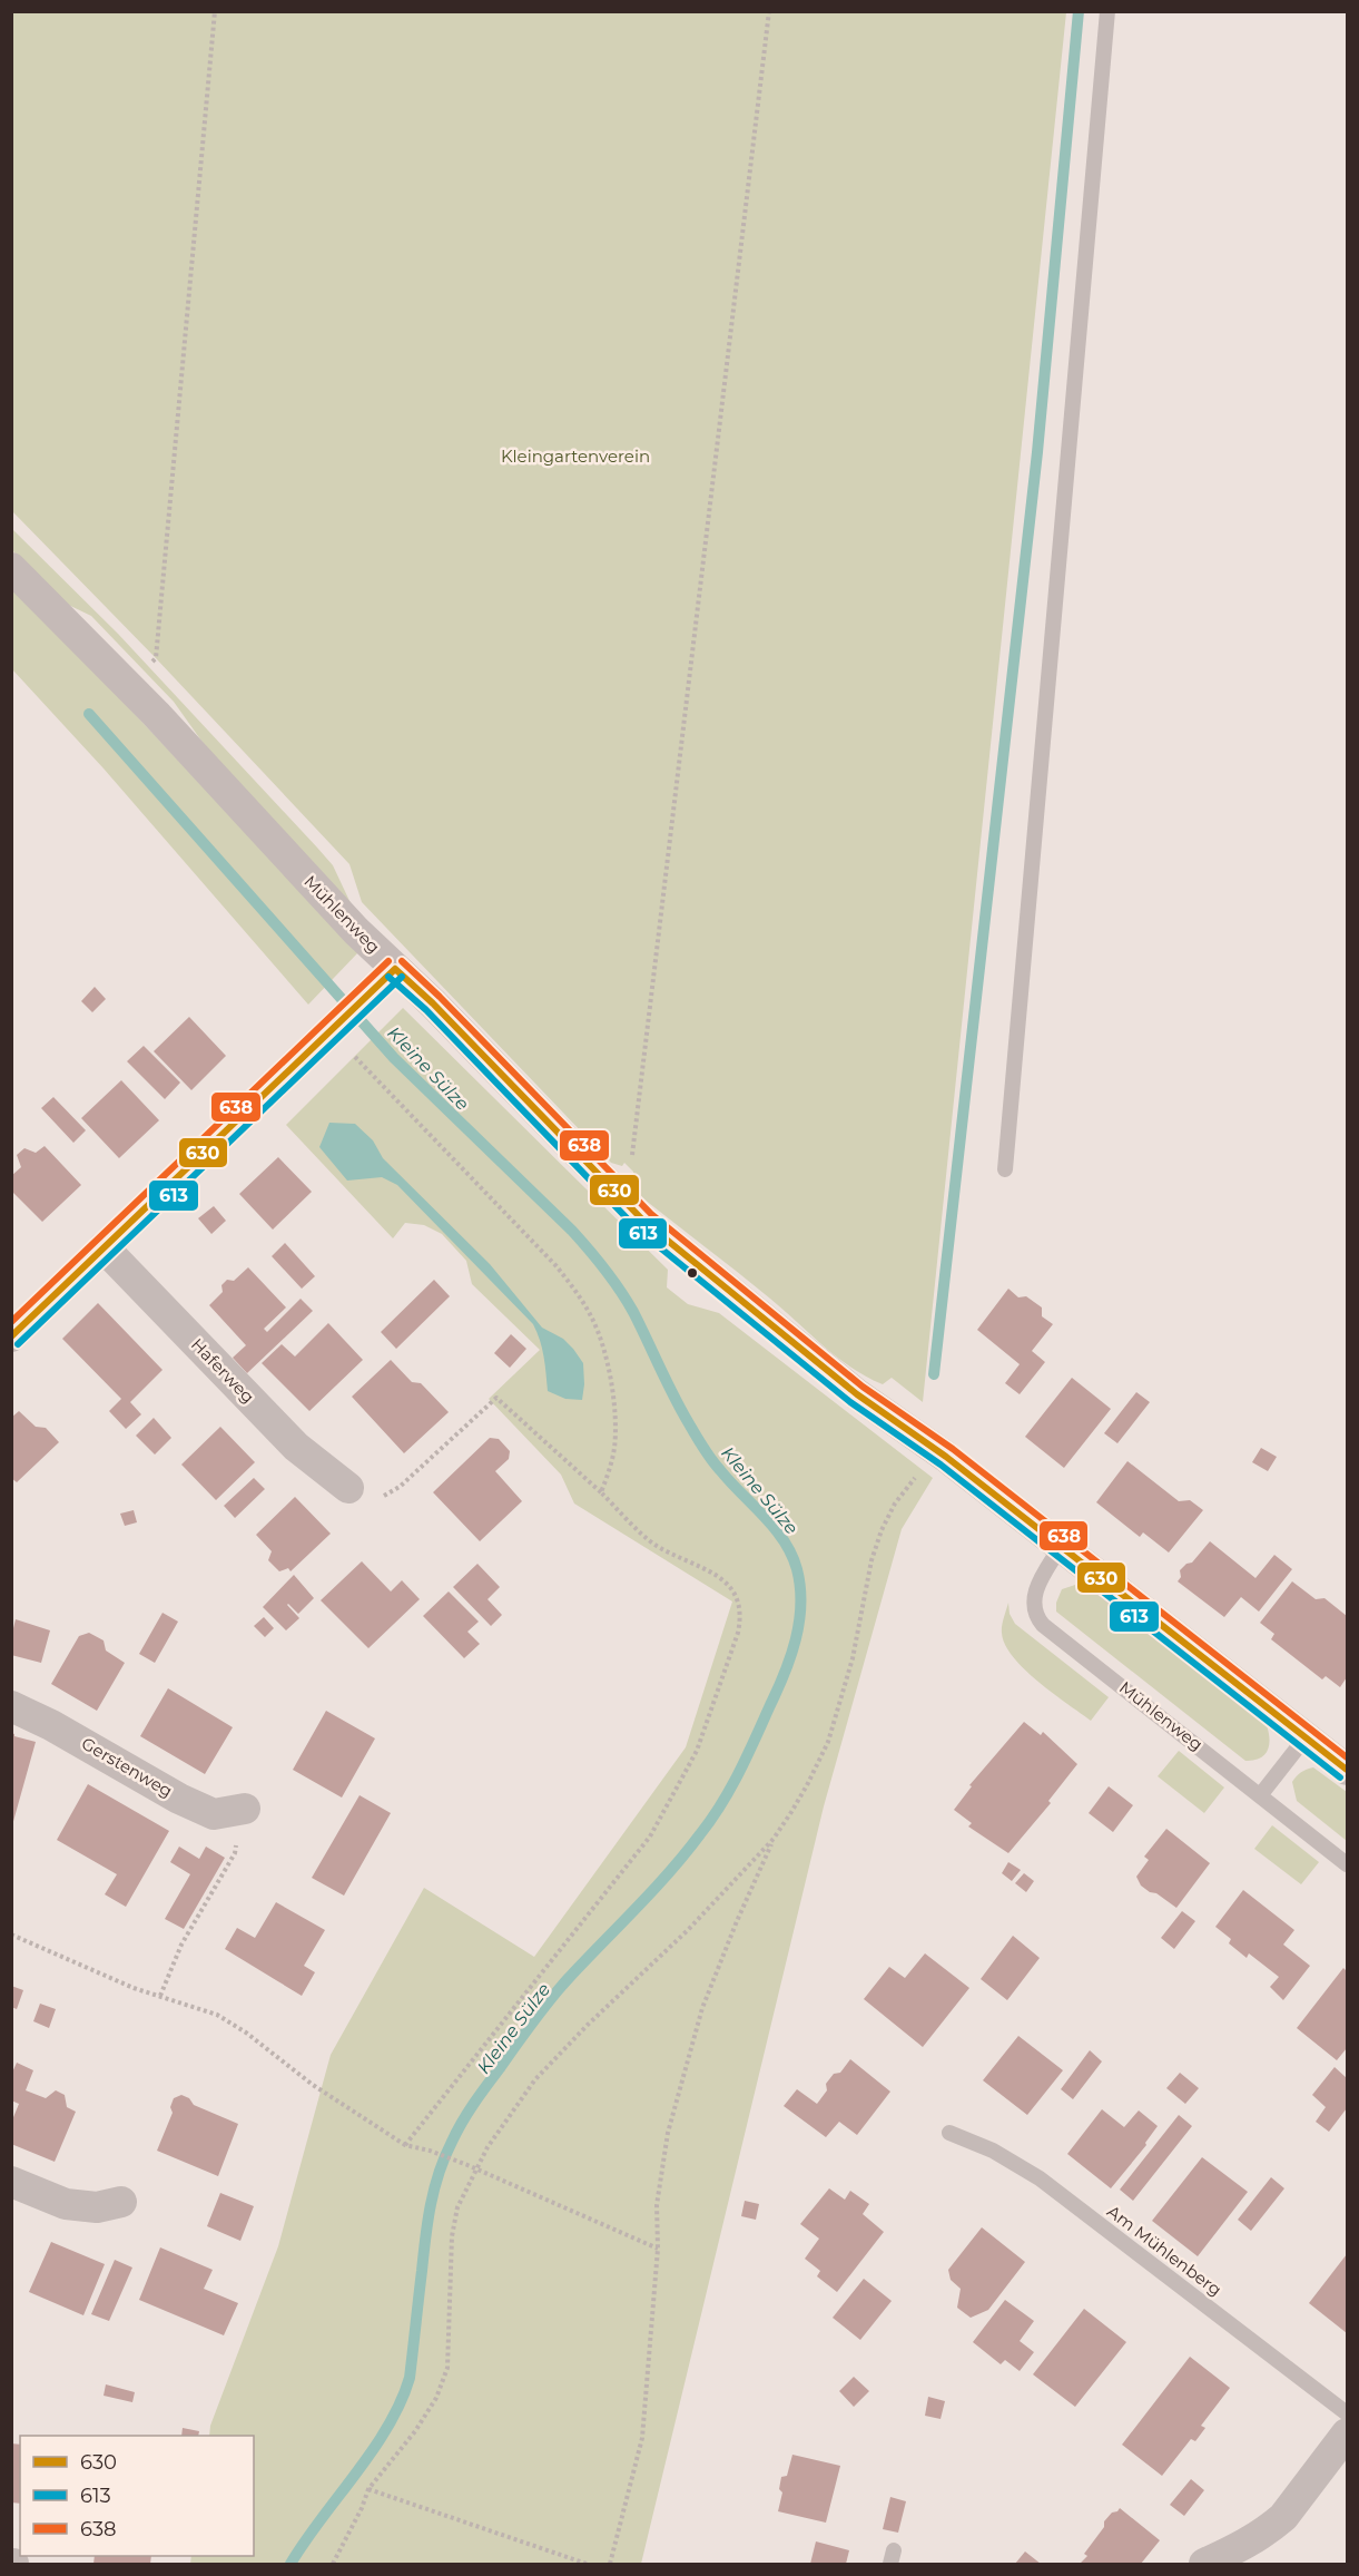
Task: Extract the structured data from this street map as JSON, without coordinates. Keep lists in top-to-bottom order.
{
  "streets": {
    "street": ["Mühlenweg", "Haferweg", "Gerstenweg"],
    "lane": ["Am Mühlenberg"]
  },
  "water": ["Kleine Sülze"],
  "parks": ["Kleingartenverein"],
  "lines": ["transit line 638", "transit line 630", "transit line 613"],
  "legend": ["630", "613", "638"]
}
